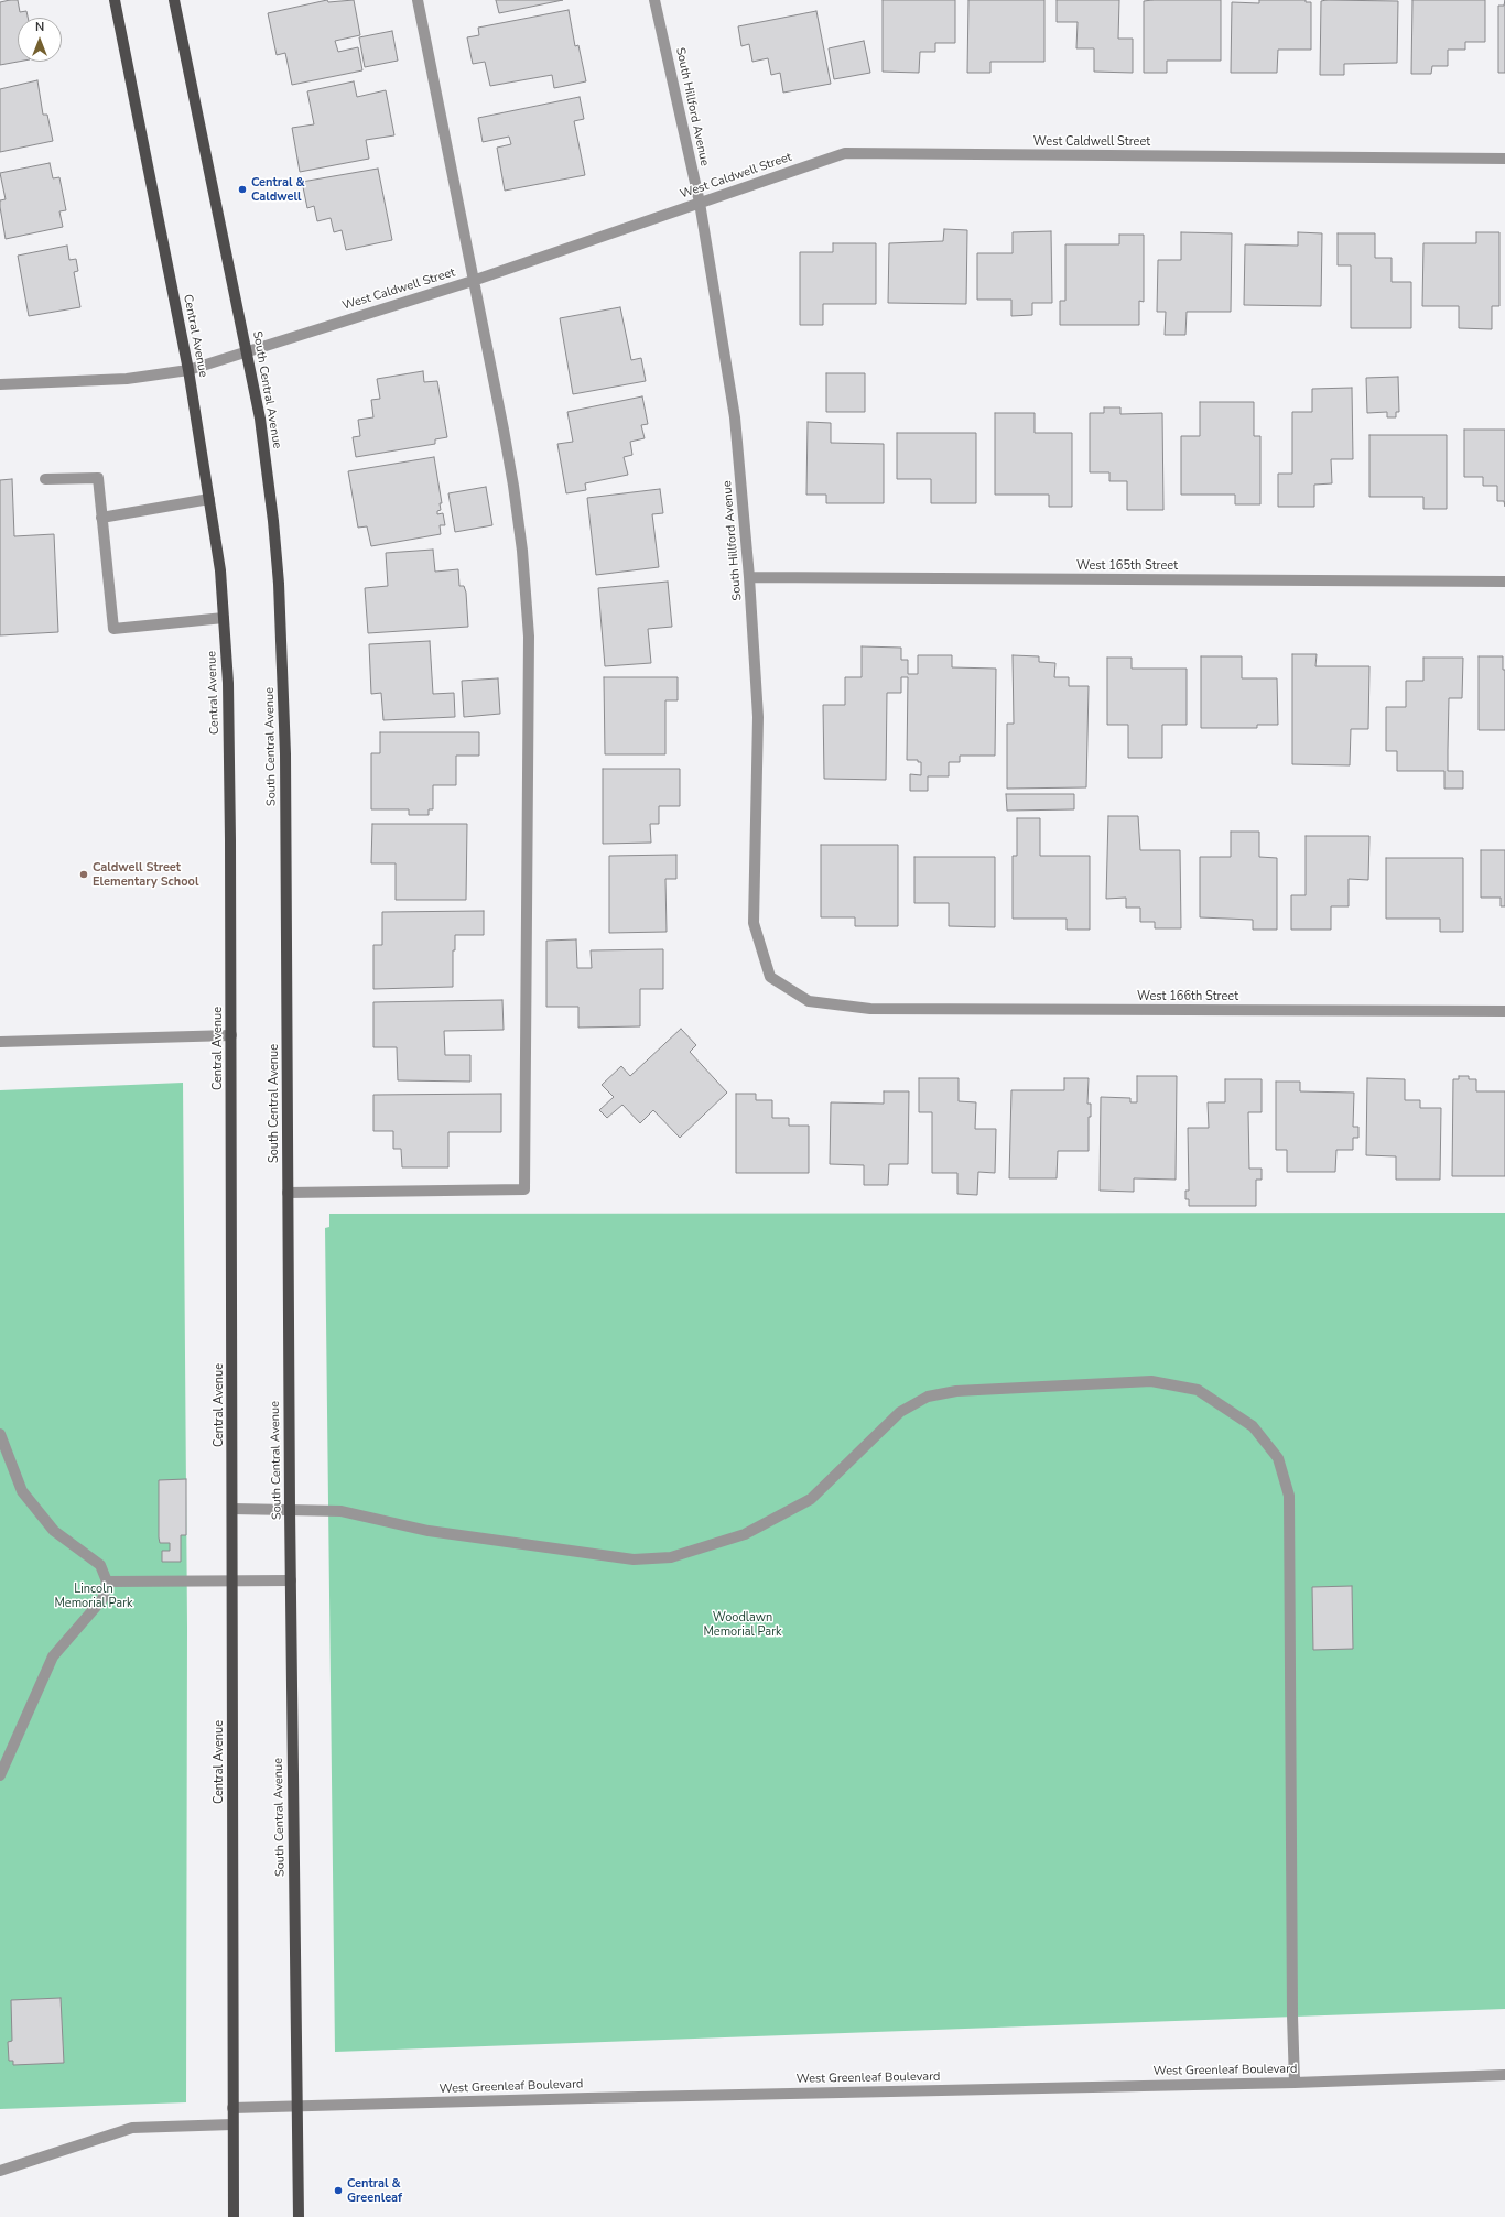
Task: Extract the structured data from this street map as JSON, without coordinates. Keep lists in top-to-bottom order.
{
  "streets": {
    "main road": ["Central Avenue", "South Central Avenue"],
    "street": [
      "South Hillford Avenue",
      "West Caldwell Street",
      "West 165th Street",
      "West 166th Street",
      "West Greenleaf Boulevard"
    ]
  },
  "crossings": [
    ["South Hillford Avenue", "West Caldwell Street"],
    ["South Hillford Avenue", "West 165th Street"],
    ["South Hillford Avenue", "West 166th Street"],
    ["West Caldwell Street", "Central Avenue"],
    ["West Caldwell Street", "South Central Avenue"],
    ["Central Avenue", "West Greenleaf Boulevard"],
    ["South Central Avenue", "West Greenleaf Boulevard"]
  ],
  "parks": ["Lincoln Memorial Park", "Woodlawn Memorial Park"],
  "places": ["Central & Caldwell", "Caldwell Street Elementary School", "Central & Greenleaf"],
  "north": "top"
}
